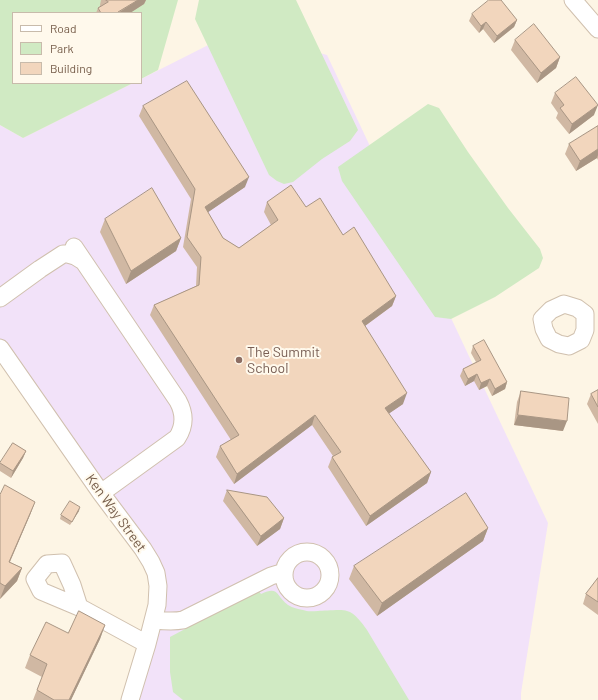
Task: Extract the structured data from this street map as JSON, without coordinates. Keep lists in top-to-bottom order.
{
  "streets": {
    "street": ["Ken Way Street"]
  },
  "places": ["The Summit School"],
  "legend": ["Road", "Park", "Building"]
}
